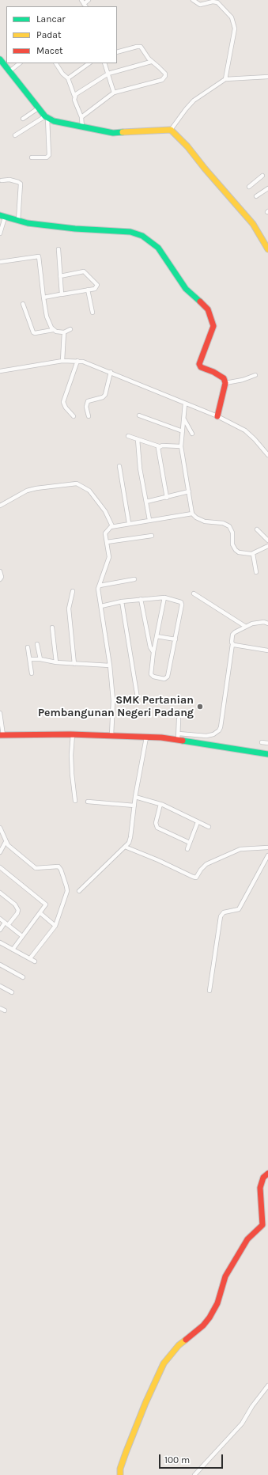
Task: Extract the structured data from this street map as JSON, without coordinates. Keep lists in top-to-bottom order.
{
  "places": ["SMK Pertanian Pembangunan Negeri Padang"],
  "legend": ["Lancar", "Padat", "Macet"],
  "scale_bar": "100 m"
}
